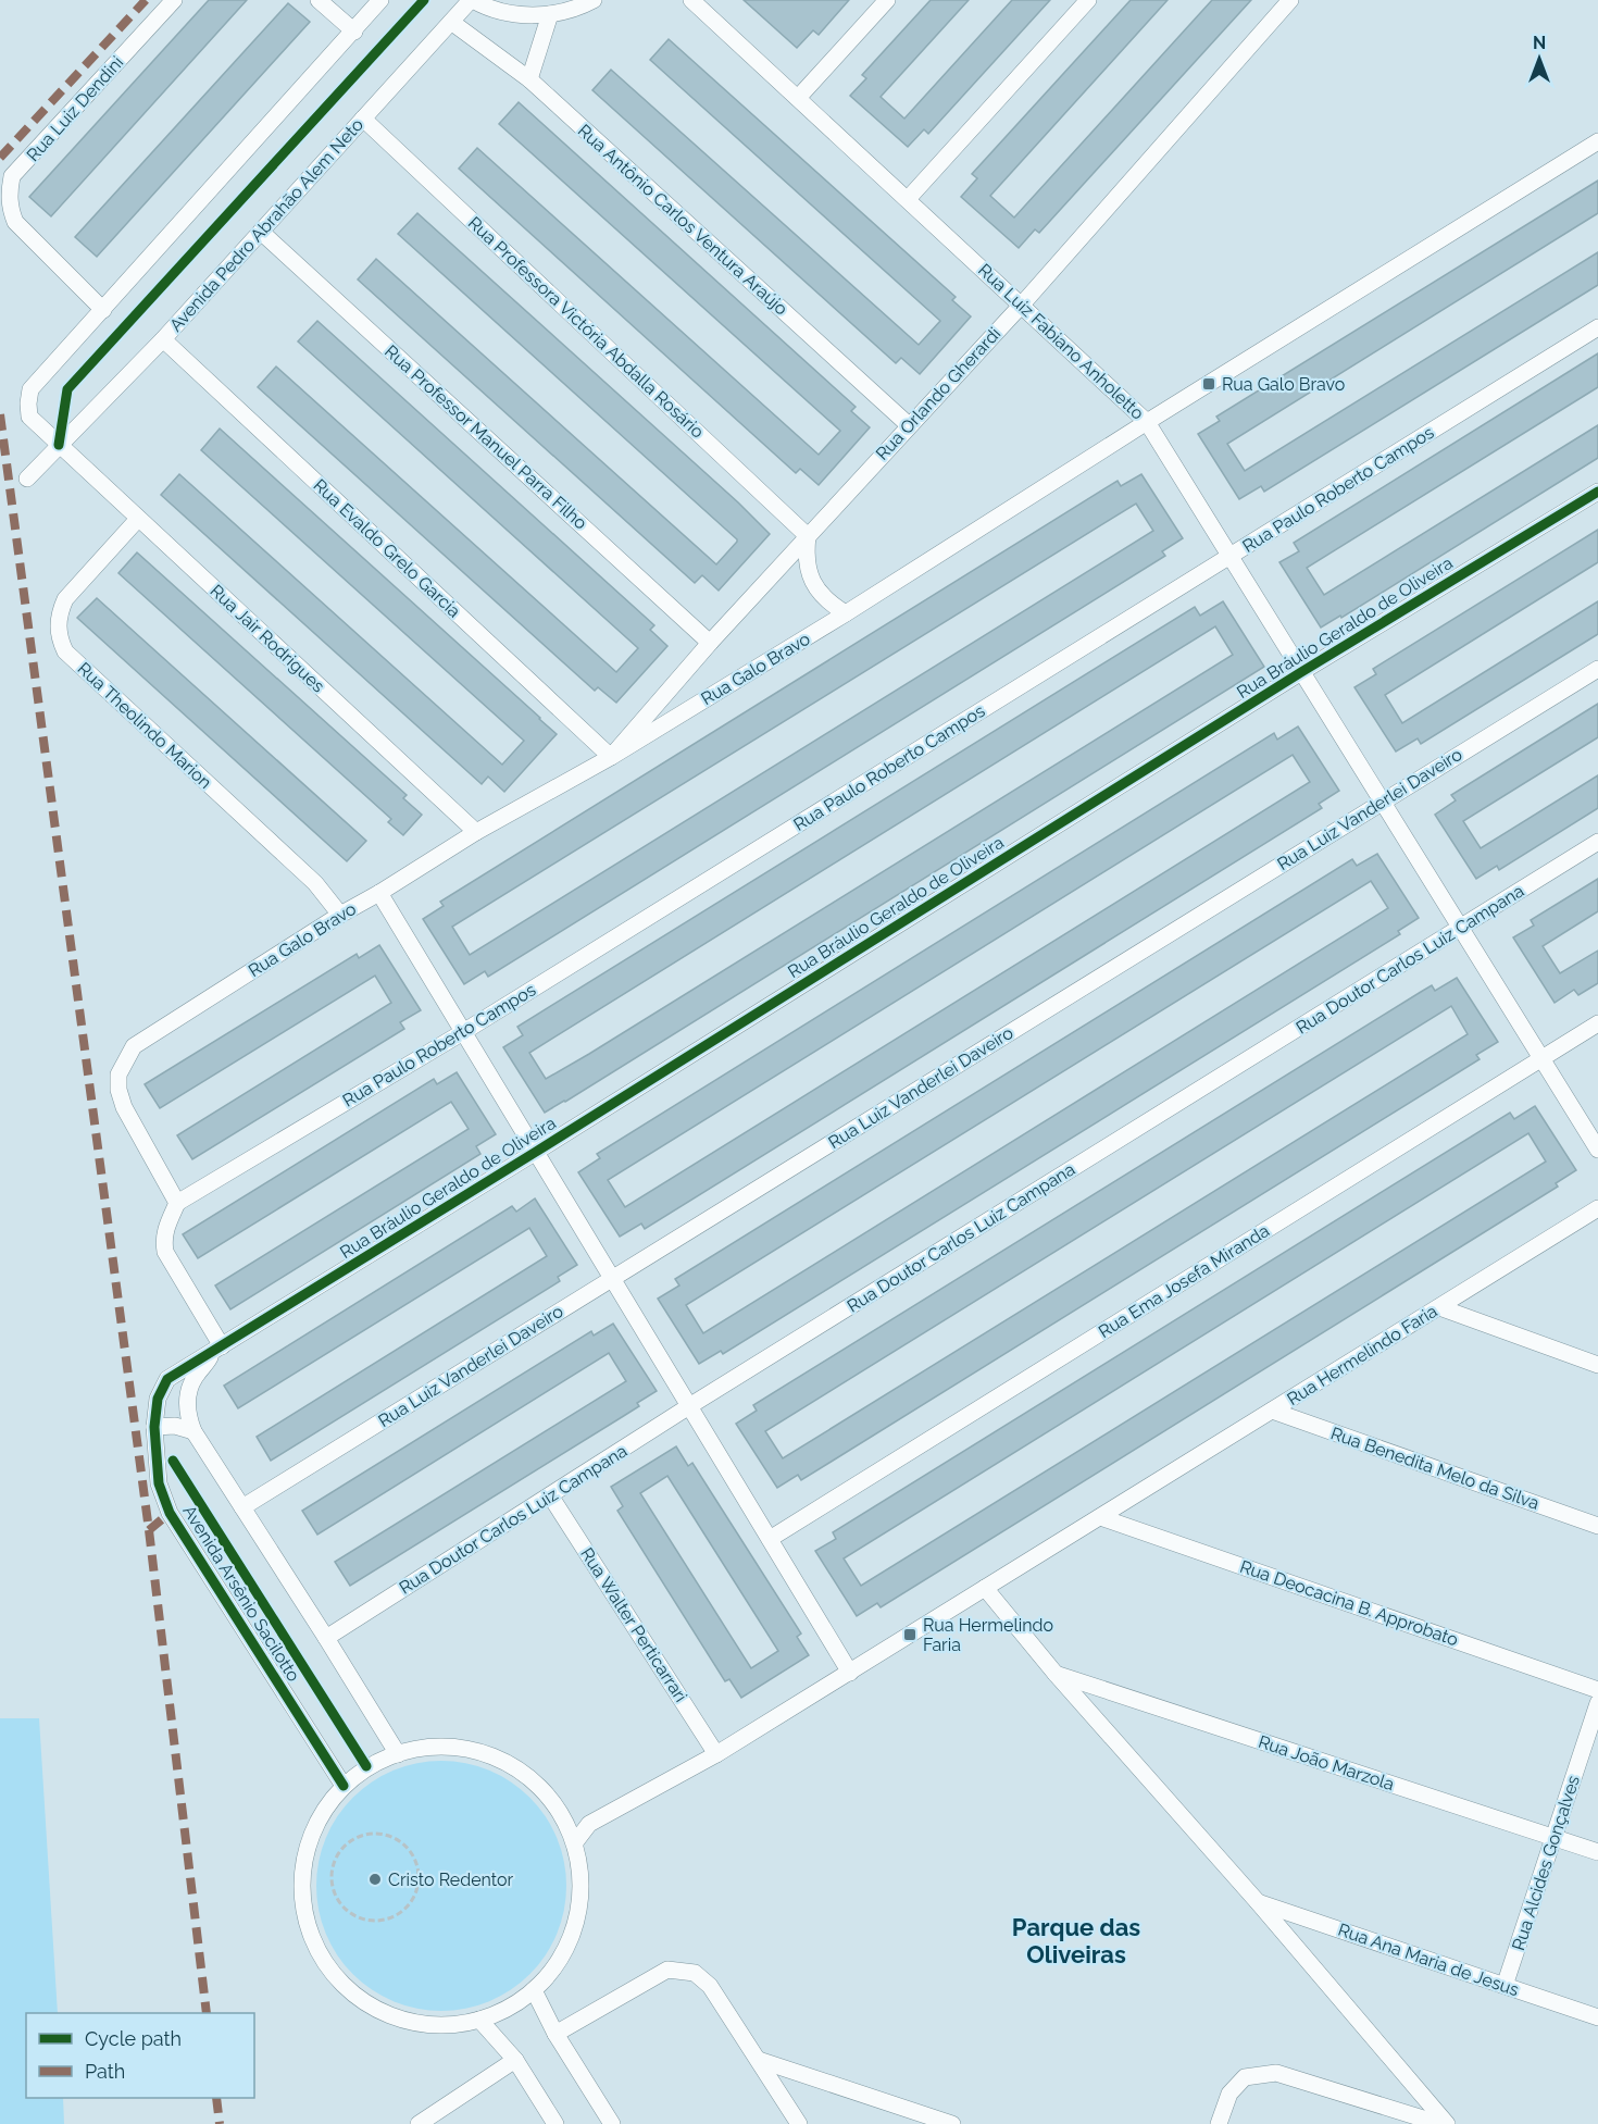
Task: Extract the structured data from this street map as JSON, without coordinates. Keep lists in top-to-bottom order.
{
  "streets": {
    "street": [
      "Rua Luiz Dendini",
      "Rua Antônio Carlos Ventura Araújo",
      "Avenida Pedro Abrahão Alem Neto",
      "Rua Professora Victória Abdalla Rosário",
      "Rua Luiz Fabiano Anholetto",
      "Rua Orlando Gherardi",
      "Rua Professor Manuel Parra Filho",
      "Rua Paulo Roberto Campos",
      "Rua Evaldo Grelo Garcia",
      "Rua Bráulio Geraldo de Oliveira",
      "Rua Jair Rodrigues",
      "Rua Galo Bravo",
      "Rua Theolindo Marion",
      "Rua Luiz Vanderlei Daveiro",
      "Rua Doutor Carlos Luiz Campana",
      "Rua Ema Josefa Miranda",
      "Rua Hermelindo Faria",
      "Rua Benedita Melo da Silva",
      "Avenida Arsênio Sacilotto",
      "Rua Deocacina B. Approbato",
      "Rua Walter Perticarrari",
      "Rua João Marzola",
      "Rua Alcides Gonçalves",
      "Rua Ana Maria de Jesus"
    ]
  },
  "crossings": [
    ["Rua Antônio Carlos Ventura Araújo", "Avenida Pedro Abrahão Alem Neto"],
    ["Rua Antônio Carlos Ventura Araújo", "Rua Orlando Gherardi"],
    ["Avenida Pedro Abrahão Alem Neto", "Rua Professora Victória Abdalla Rosário"],
    ["Avenida Pedro Abrahão Alem Neto", "Rua Professor Manuel Parra Filho"],
    ["Avenida Pedro Abrahão Alem Neto", "Rua Evaldo Grelo Garcia"],
    ["Avenida Pedro Abrahão Alem Neto", "Rua Jair Rodrigues"],
    ["Rua Professora Victória Abdalla Rosário", "Rua Orlando Gherardi"],
    ["Rua Luiz Fabiano Anholetto", "Rua Orlando Gherardi"],
    ["Rua Luiz Fabiano Anholetto", "Rua Paulo Roberto Campos"],
    ["Rua Luiz Fabiano Anholetto", "Rua Bráulio Geraldo de Oliveira"],
    ["Rua Luiz Fabiano Anholetto", "Rua Galo Bravo"],
    ["Rua Luiz Fabiano Anholetto", "Rua Luiz Vanderlei Daveiro"],
    ["Rua Luiz Fabiano Anholetto", "Rua Doutor Carlos Luiz Campana"],
    ["Rua Luiz Fabiano Anholetto", "Rua Ema Josefa Miranda"],
    ["Rua Orlando Gherardi", "Rua Professor Manuel Parra Filho"],
    ["Rua Orlando Gherardi", "Rua Evaldo Grelo Garcia"],
    ["Rua Orlando Gherardi", "Rua Galo Bravo"],
    ["Rua Paulo Roberto Campos", "Rua Galo Bravo"],
    ["Rua Evaldo Grelo Garcia", "Rua Galo Bravo"],
    ["Rua Bráulio Geraldo de Oliveira", "Avenida Arsênio Sacilotto"],
    ["Rua Jair Rodrigues", "Rua Galo Bravo"],
    ["Rua Jair Rodrigues", "Rua Theolindo Marion"],
    ["Rua Galo Bravo", "Rua Theolindo Marion"],
    ["Rua Doutor Carlos Luiz Campana", "Rua Walter Perticarrari"],
    ["Rua Hermelindo Faria", "Rua Benedita Melo da Silva"],
    ["Rua Hermelindo Faria", "Rua Deocacina B. Approbato"],
    ["Rua Hermelindo Faria", "Rua Walter Perticarrari"],
    ["Rua João Marzola", "Rua Alcides Gonçalves"],
    ["Rua Alcides Gonçalves", "Rua Ana Maria de Jesus"]
  ],
  "districts": ["Parque das Oliveiras"],
  "places": {
    "transit": ["Rua Galo Bravo", "Rua Hermelindo Faria"],
    "other": ["Cristo Redentor"]
  },
  "legend": ["Cycle path", "Path"],
  "north": "top"
}
